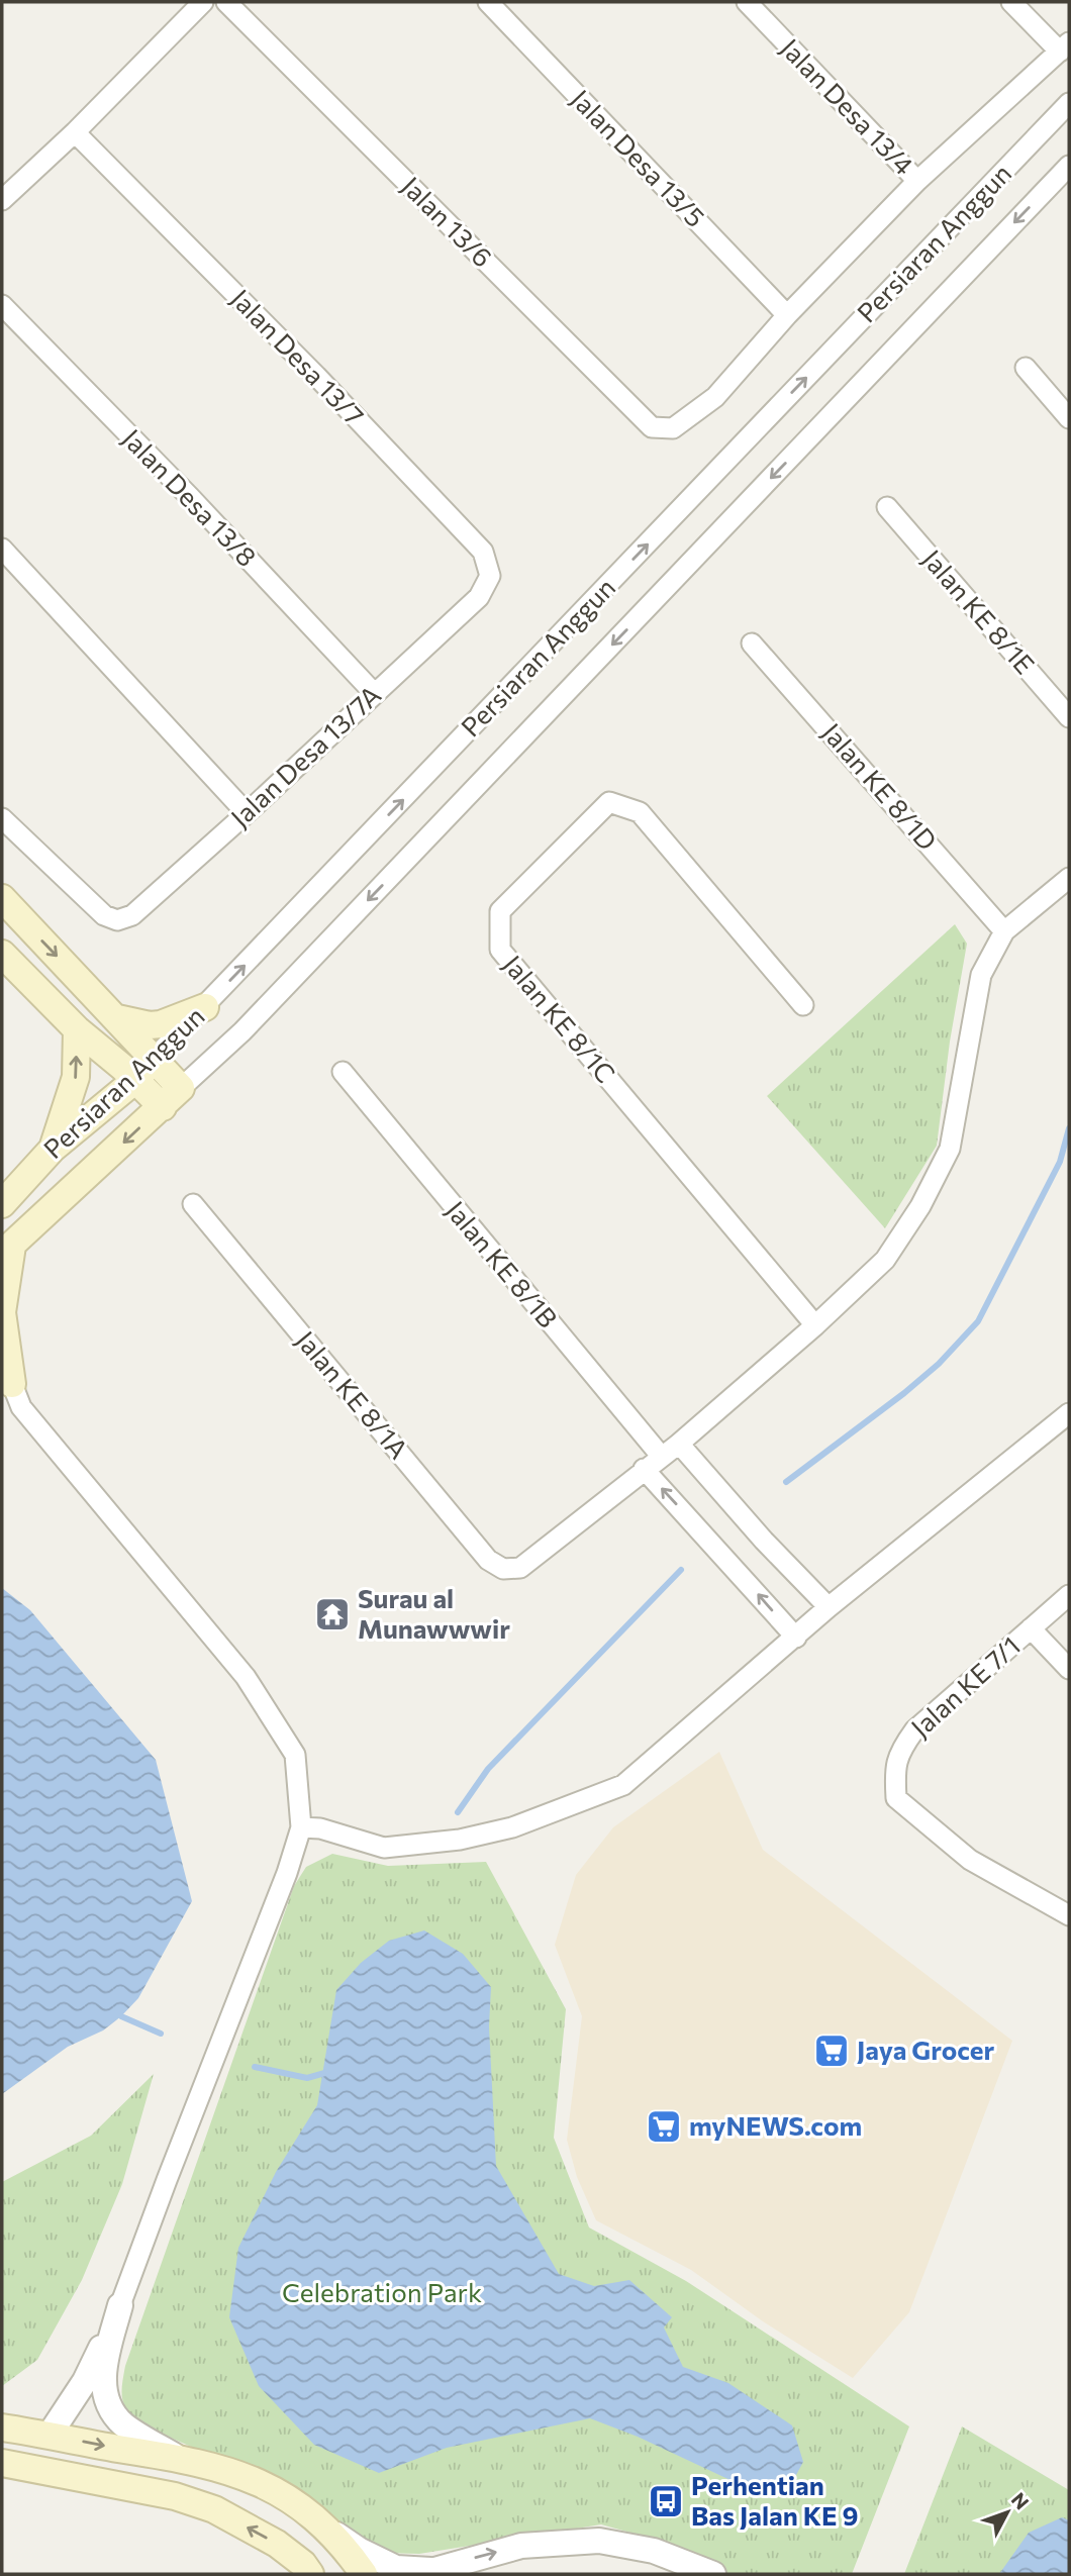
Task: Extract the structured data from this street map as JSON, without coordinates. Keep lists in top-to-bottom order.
{
  "streets": {
    "main road": ["Persiaran Anggun"],
    "street": [
      "Jalan Desa 13/4",
      "Jalan Desa 13/5",
      "Jalan 13/6",
      "Jalan Desa 13/7",
      "Jalan Desa 13/8",
      "Jalan KE 8/1E",
      "Jalan Desa 13/7A",
      "Jalan KE 8/1D",
      "Jalan KE 8/1C",
      "Jalan KE 8/1B",
      "Jalan KE 8/1A",
      "Jalan KE 7/1"
    ]
  },
  "crossings": [
    ["Jalan Desa 13/5", "Jalan 13/6"],
    ["Jalan Desa 13/7", "Jalan Desa 13/7A"],
    ["Jalan Desa 13/8", "Jalan Desa 13/7A"]
  ],
  "parks": ["Celebration Park"],
  "places": {
    "temple": ["Surau al Munawwwir"],
    "supermarket": ["Jaya Grocer", "myNEWS.com"],
    "bus stop": ["Perhentian Bas Jalan KE 9"]
  },
  "north": "top right"
}
